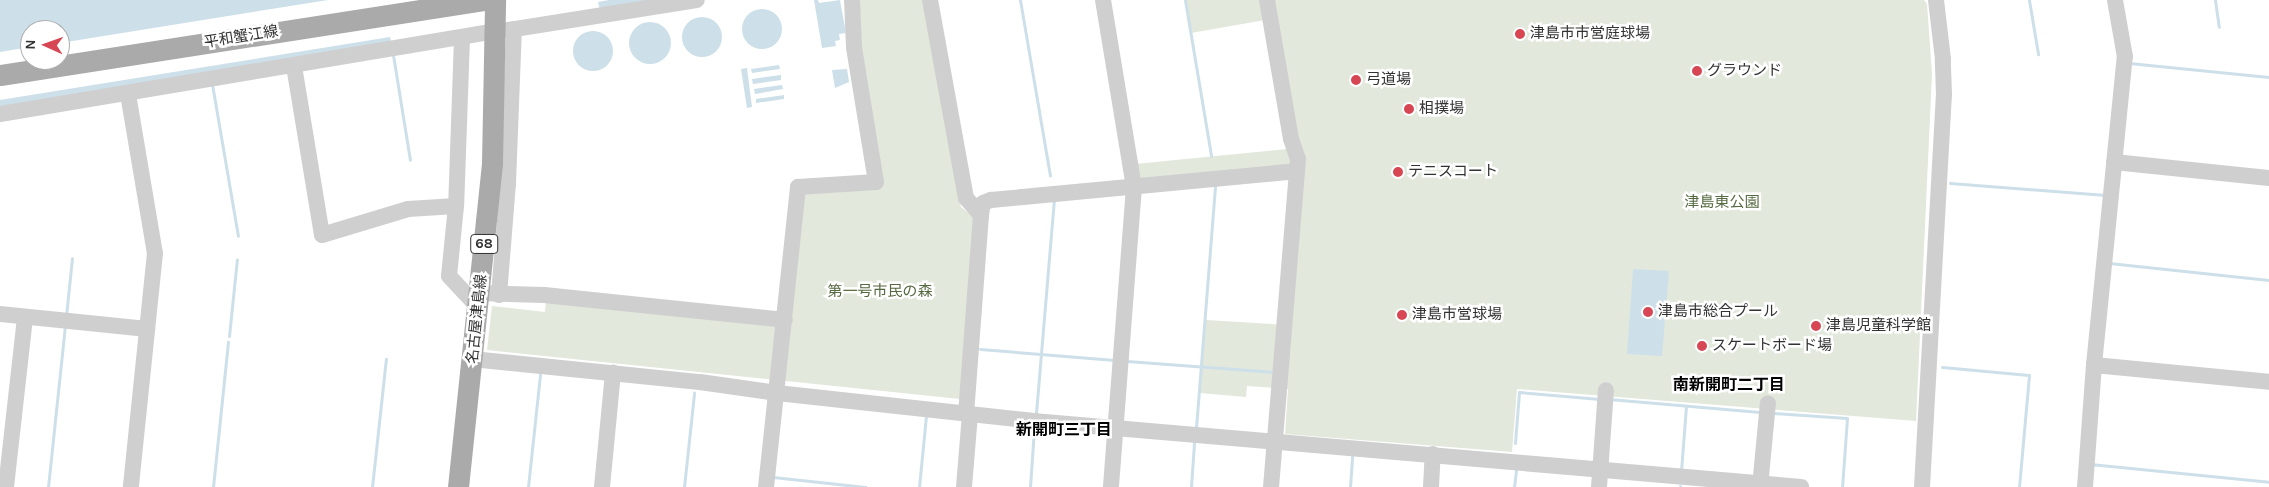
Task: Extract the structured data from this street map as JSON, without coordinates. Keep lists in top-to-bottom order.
{
  "streets": {
    "main road": ["平和蟹江線", "68", "名古屋津島線"]
  },
  "districts": ["南新開町二丁目", "新開町三丁目"],
  "parks": ["津島東公園", "第一号市民の森"],
  "places": [
    "津島市市営庭球場",
    "グラウンド",
    "弓道場",
    "相撲場",
    "テニスコート",
    "津島市総合プール",
    "津島市営球場",
    "津島児童科学館",
    "スケートボード場"
  ],
  "north": "left"
}
